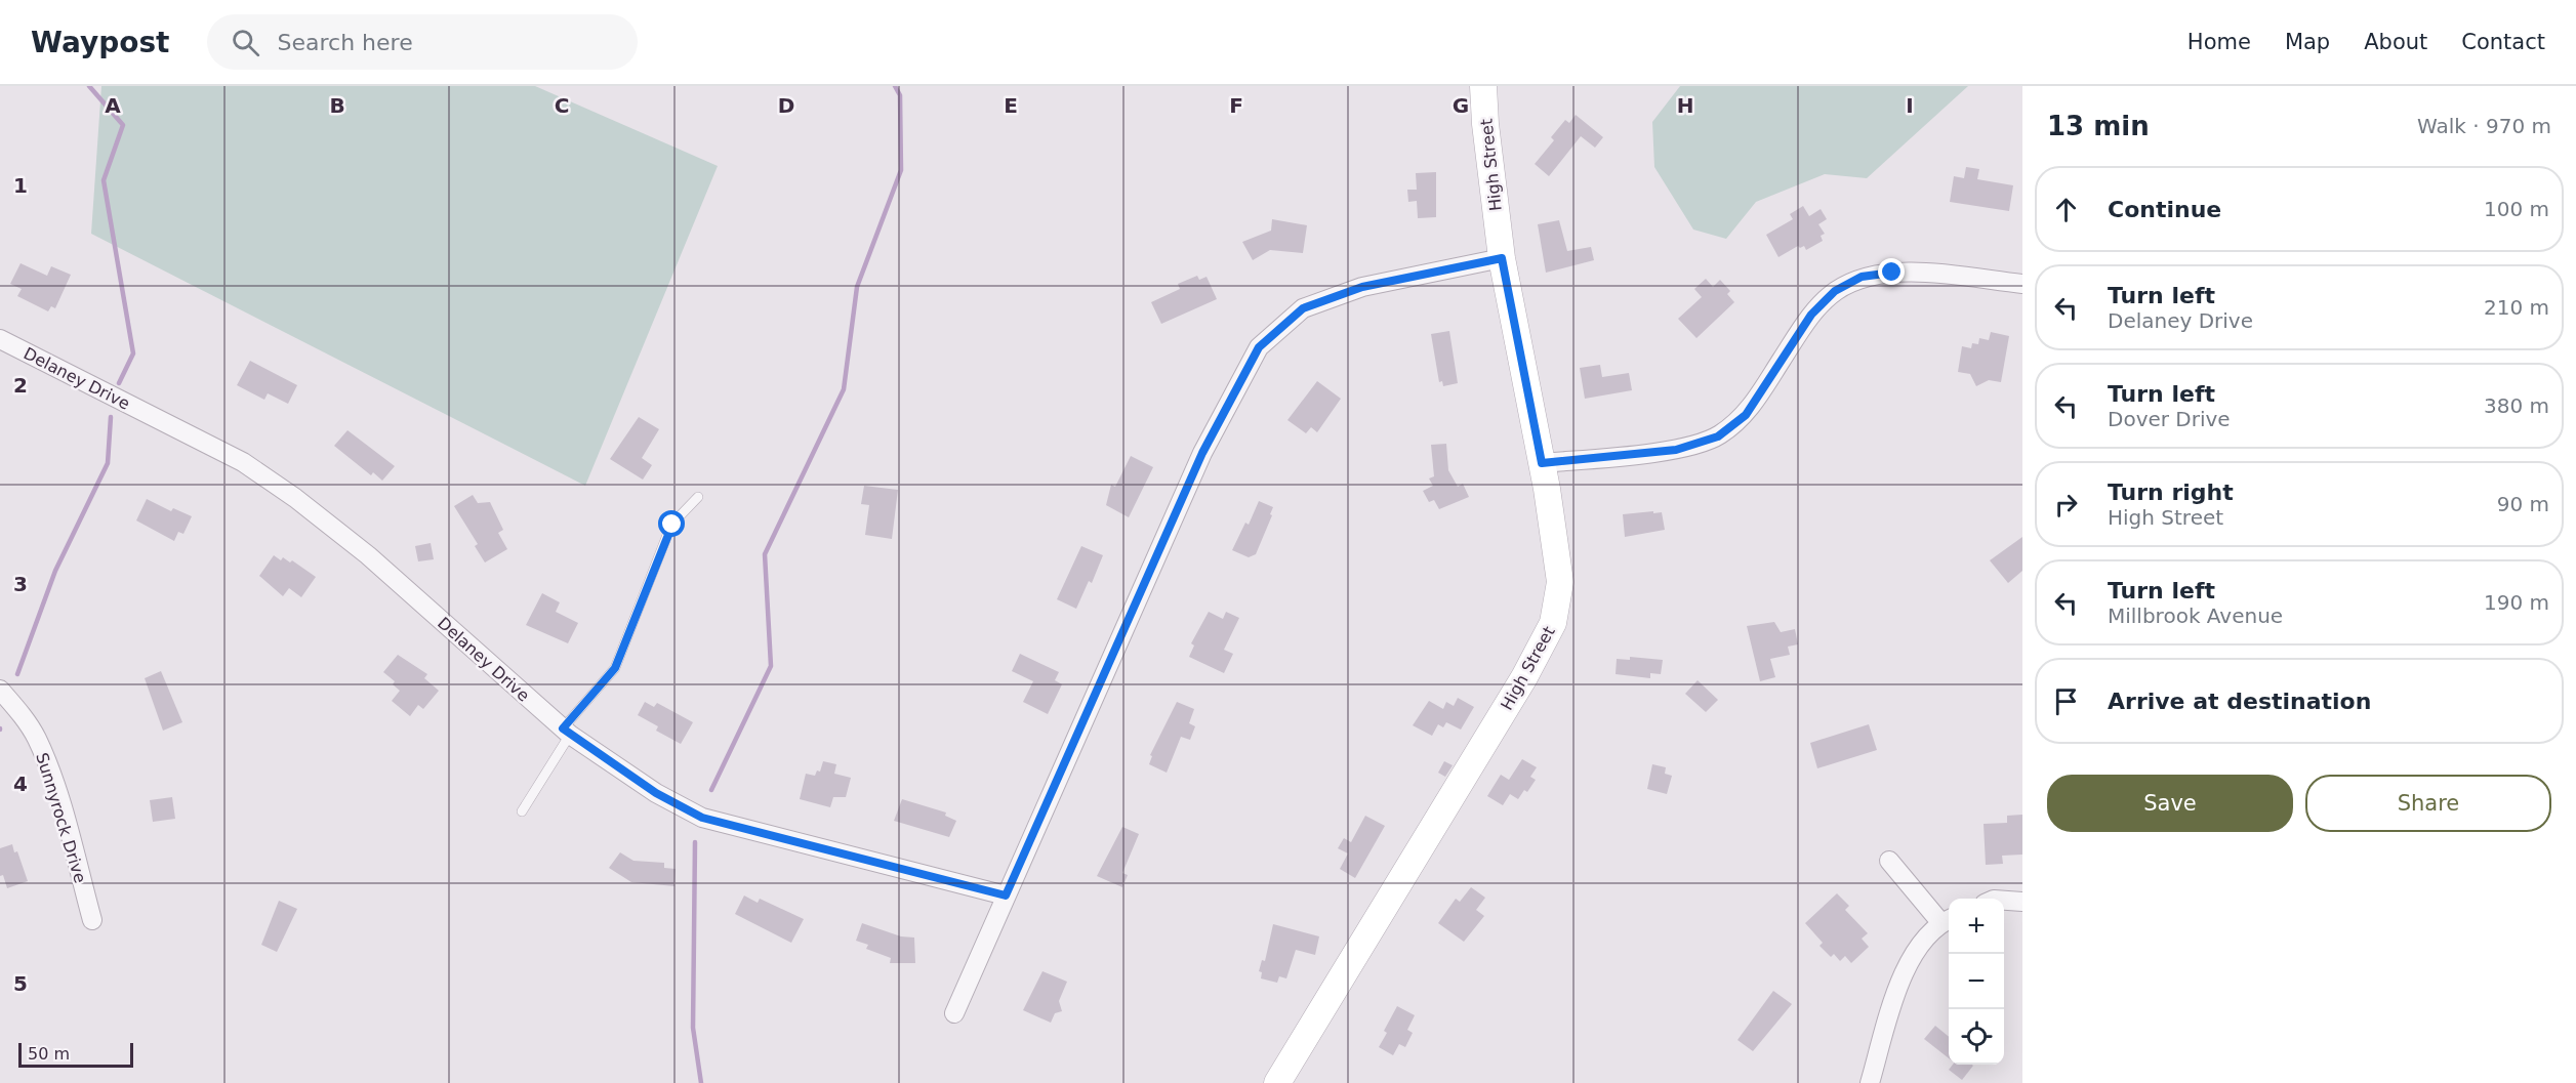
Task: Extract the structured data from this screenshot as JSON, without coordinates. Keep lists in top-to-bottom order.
{
  "streets": {
    "street": ["High Street", "Delaney Drive", "Sunnyrock Drive"]
  },
  "scale_bar": "50 m",
  "page": {
    "header": "Waypost",
    "search": "Search here",
    "nav": [
      "Home",
      "Map",
      "About",
      "Contact"
    ],
    "heading": ["13 min", "Walk · 970 m"],
    "list": [
      ["Continue", "100 m"],
      ["Turn left", "Delaney Drive", "210 m"],
      ["Turn left", "Dover Drive", "380 m"],
      ["Turn right", "High Street", "90 m"],
      ["Turn left", "Millbrook Avenue", "190 m"],
      "Arrive at destination"
    ],
    "buttons": ["Save", "Share"],
    "map_buttons": ["+", "−"],
    "scale": "50 m"
  },
  "grid": {
    "columns": [
      "A",
      "B",
      "C",
      "D",
      "E",
      "F",
      "G",
      "H",
      "I"
    ],
    "rows": [
      "1",
      "2",
      "3",
      "4",
      "5"
    ]
  }
}
